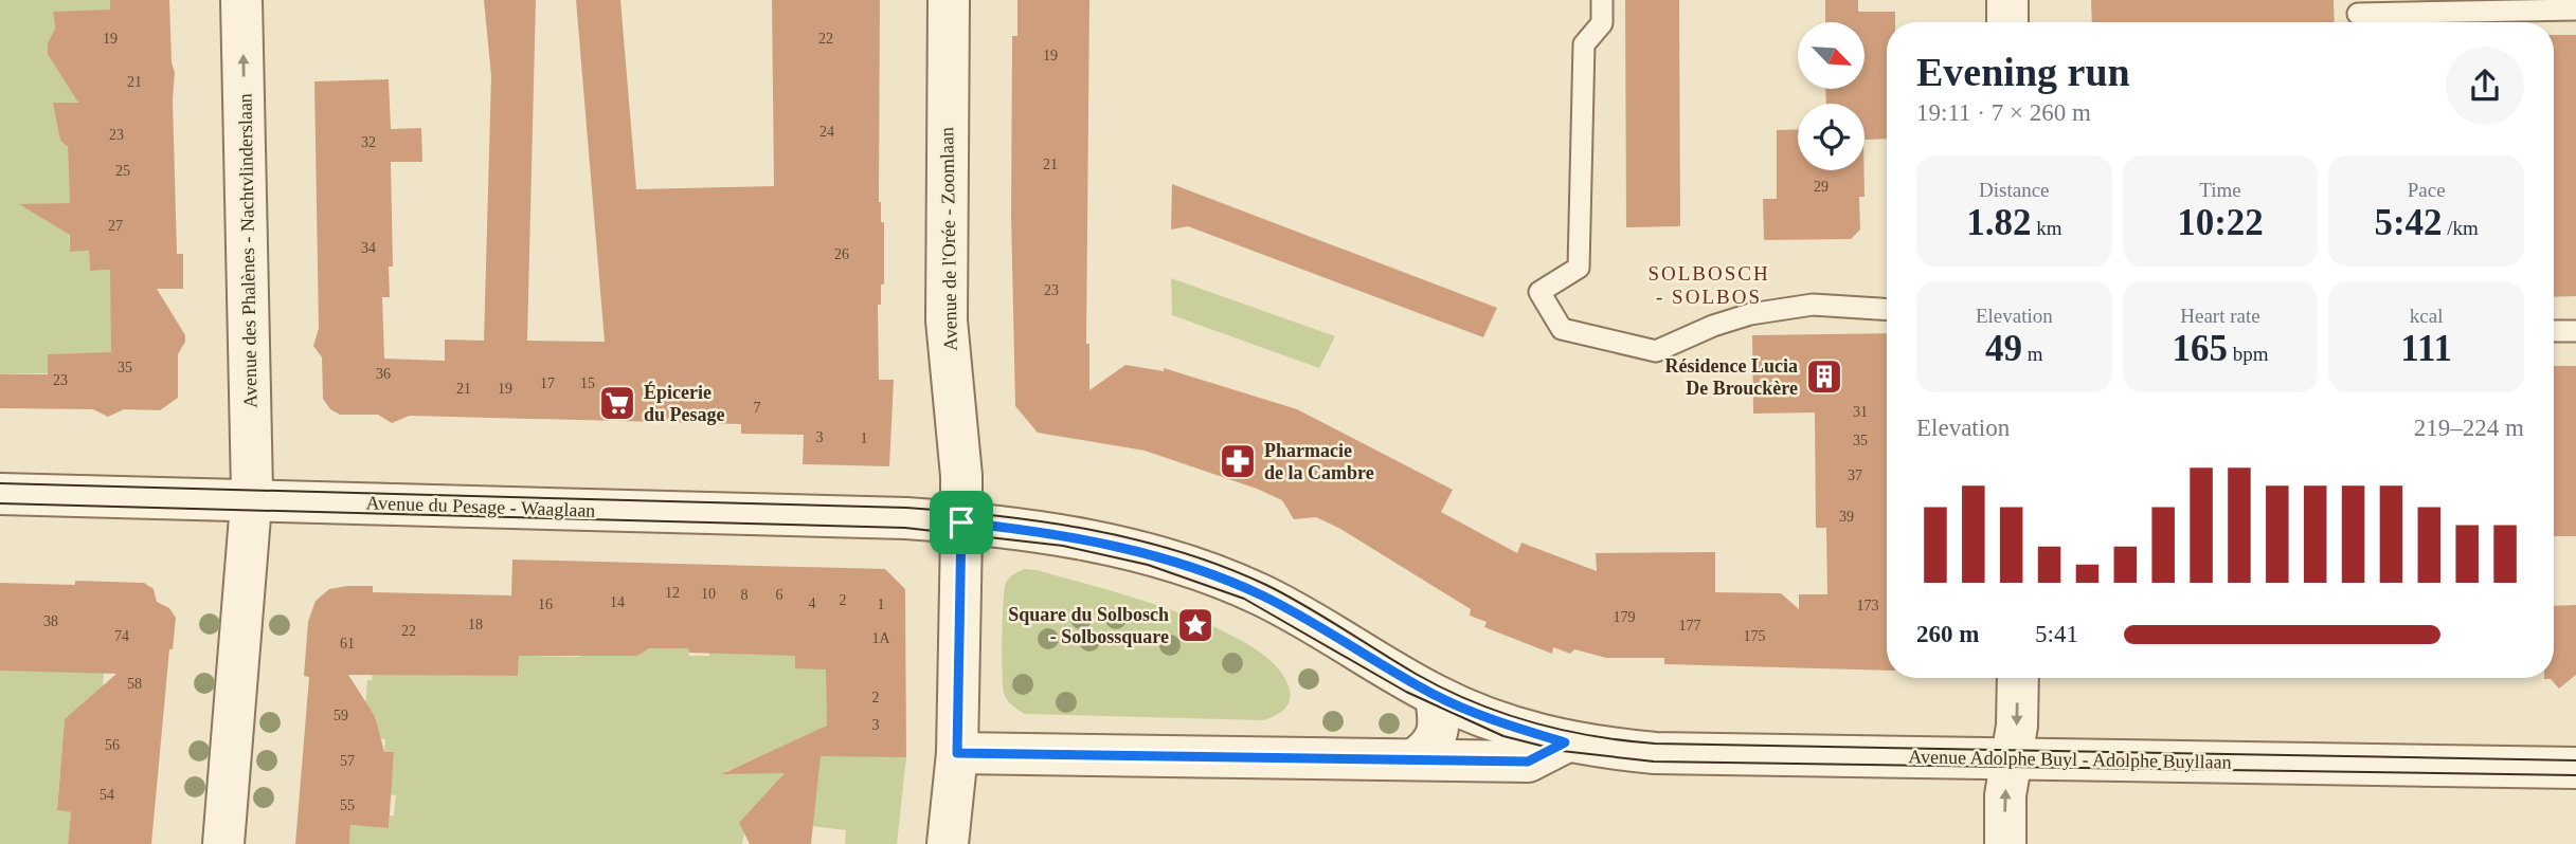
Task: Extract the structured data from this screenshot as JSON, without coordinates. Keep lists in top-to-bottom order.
{
  "streets": {
    "street": [
      "Avenue de l'Orée - Zoomlaan",
      "Avenue des Phalènes - Nachtvlinderslaan",
      "Avenue du Pesage - Waaglaan",
      "Avenue Adolphe Buyl - Adolphe Buyllaan"
    ]
  },
  "crossings": [
    ["Avenue de l'Orée - Zoomlaan", "Avenue du Pesage - Waaglaan"],
    ["Avenue des Phalènes - Nachtvlinderslaan", "Avenue du Pesage - Waaglaan"]
  ],
  "one_way": ["Avenue des Phalènes - Nachtvlinderslaan"],
  "districts": ["SOLBOSCH - SOLBOS"],
  "places": {
    "building": ["Résidence Lucia De Brouckère"],
    "supermarket": ["Épicerie du Pesage"],
    "pharmacy": ["Pharmacie de la Cambre"],
    "place": ["Square du Solbosch - Solbossquare"]
  },
  "house_numbers": [
    "19",
    "22",
    "19",
    "21",
    "24",
    "23",
    "32",
    "21",
    "25",
    "29",
    "27",
    "34",
    "26",
    "23",
    "35",
    "36",
    "23",
    "17",
    "15",
    "21",
    "19",
    "7",
    "31",
    "3",
    "1",
    "35",
    "37",
    "39",
    "12",
    "10",
    "8",
    "6",
    "2",
    "14",
    "4",
    "16",
    "1",
    "173",
    "179",
    "38",
    "18",
    "177",
    "22",
    "74",
    "175",
    "1A",
    "61",
    "58",
    "2",
    "59",
    "3",
    "56",
    "57",
    "54",
    "55"
  ],
  "north": "bottom right",
  "page": {
    "heading": ["Evening run", "19:11 · 7 × 260 m"],
    "stats": [
      ["Distance", "1.82 km"],
      ["Time", "10:22"],
      ["Pace", "5:42 /km"],
      ["Elevation", "49 m"],
      ["Heart rate", "165 bpm"],
      ["kcal", "111"]
    ],
    "chart": ["Elevation", "219–224 m"],
    "list": [
      {
        "name": "260 m",
        "note": "5:41"
      }
    ]
  }
}
